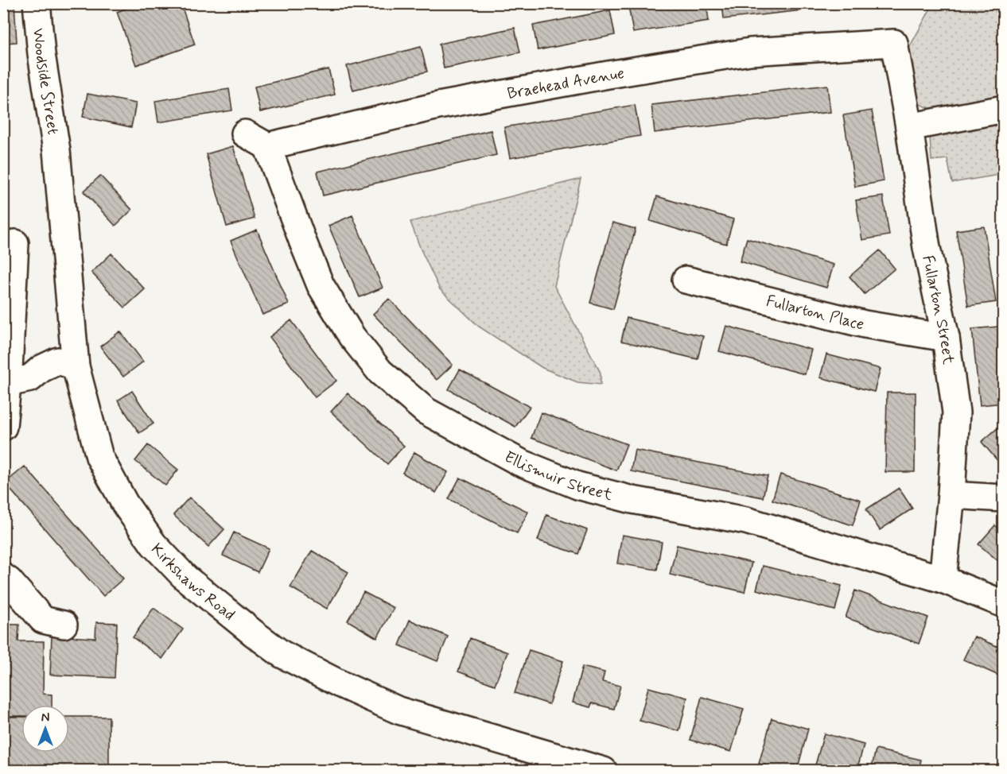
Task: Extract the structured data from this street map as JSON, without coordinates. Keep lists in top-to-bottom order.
{
  "streets": {
    "street": [
      "Woodside Street",
      "Braehead Avenue",
      "Fullarton Street",
      "Fullarton Place",
      "Ellismuir Street",
      "Kirkshaws Road"
    ]
  },
  "crossings": [
    ["Woodside Street", "Kirkshaws Road"],
    ["Braehead Avenue", "Fullarton Street"],
    ["Braehead Avenue", "Ellismuir Street"],
    ["Fullarton Street", "Fullarton Place"],
    ["Fullarton Street", "Ellismuir Street"]
  ],
  "north": "top"
}
